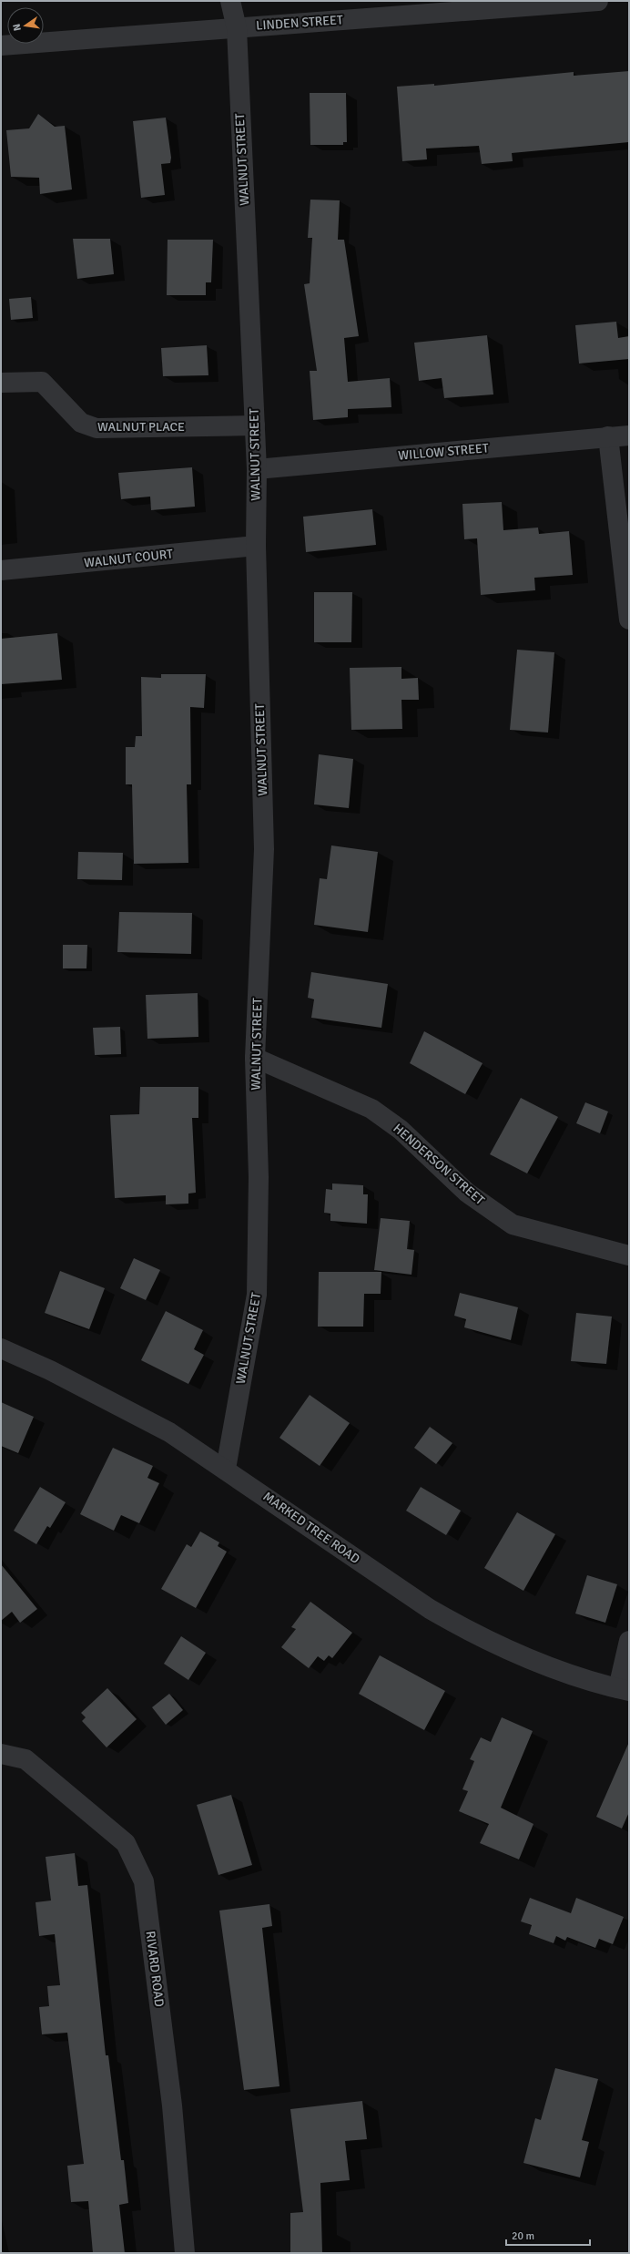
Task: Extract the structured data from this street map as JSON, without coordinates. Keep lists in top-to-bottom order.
{
  "streets": {
    "street": [
      "LINDEN STREET",
      "WALNUT STREET",
      "WALNUT PLACE",
      "WILLOW STREET",
      "WALNUT COURT",
      "HENDERSON STREET",
      "MARKED TREE ROAD",
      "RIVARD ROAD"
    ]
  },
  "crossings": [
    ["LINDEN STREET", "WALNUT STREET"],
    ["WALNUT STREET", "WALNUT PLACE"],
    ["WALNUT STREET", "WILLOW STREET"],
    ["WALNUT STREET", "WALNUT COURT"],
    ["WALNUT STREET", "HENDERSON STREET"],
    ["WALNUT STREET", "MARKED TREE ROAD"]
  ],
  "scale_bar": "20 m",
  "north": "left"
}
